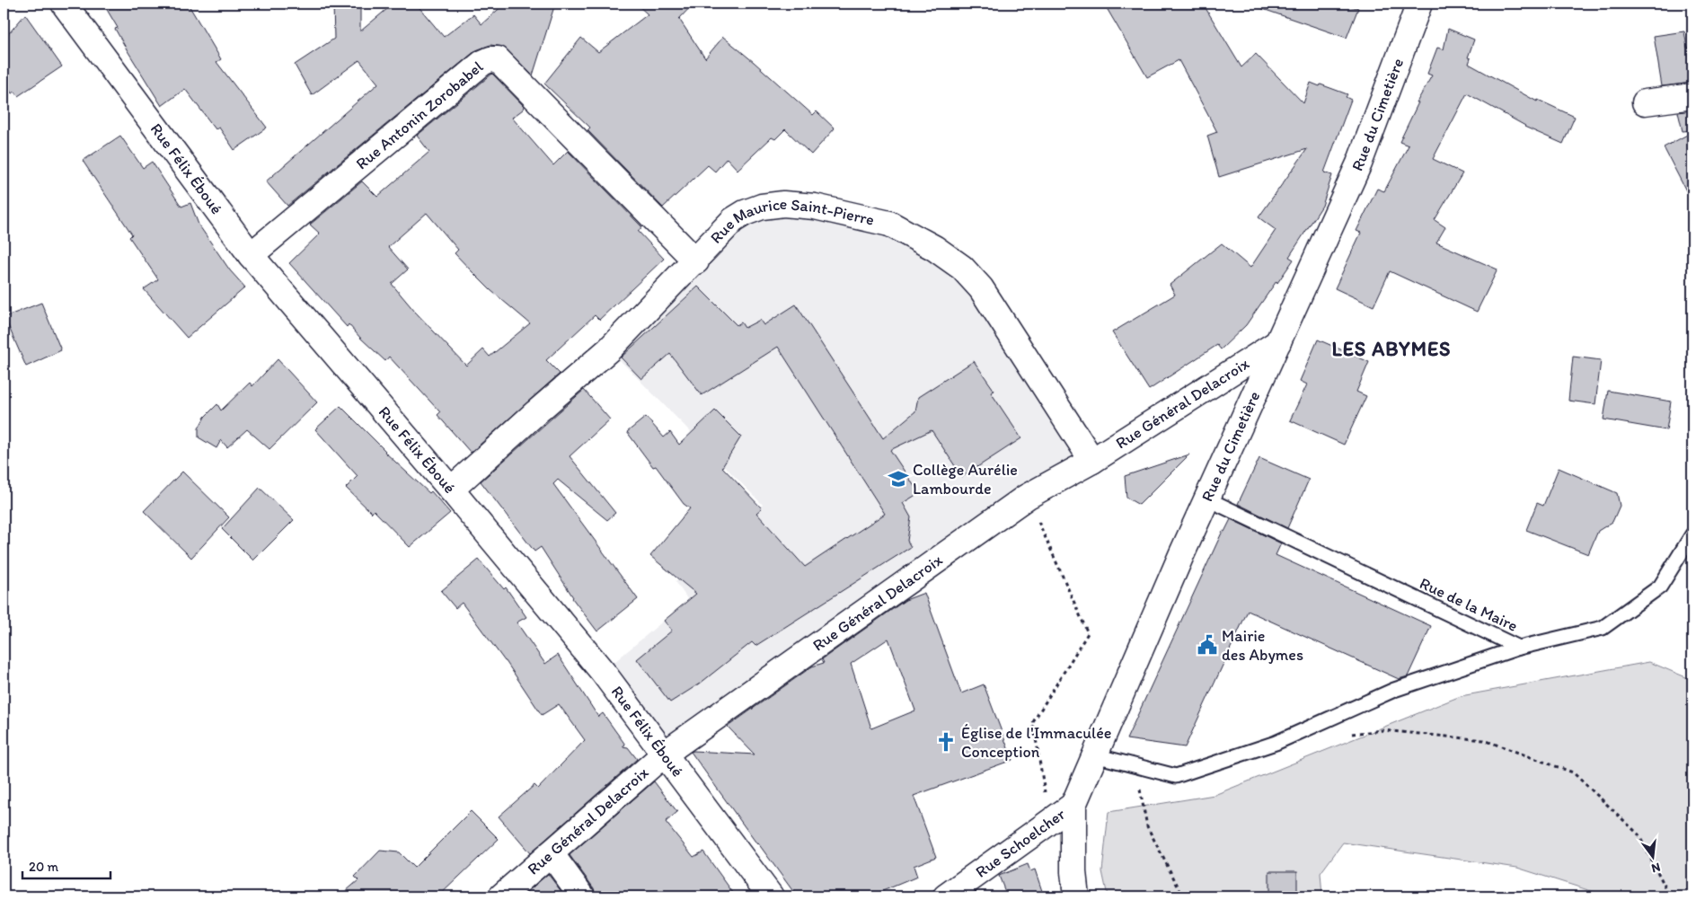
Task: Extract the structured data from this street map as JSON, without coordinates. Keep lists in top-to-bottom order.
{
  "streets": {
    "street": [
      "Rue du Cimetière",
      "Rue Antonin Zorobabel",
      "Rue Félix Éboué",
      "Rue Maurice Saint-Pierre",
      "Rue Général Delacroix",
      "Rue Schoelcher"
    ],
    "lane": ["Rue de la Maire"]
  },
  "crossings": [
    ["Rue du Cimetière", "Rue Général Delacroix"],
    ["Rue du Cimetière", "Rue de la Maire"],
    ["Rue du Cimetière", "Rue Schoelcher"],
    ["Rue Antonin Zorobabel", "Rue Félix Éboué"],
    ["Rue Antonin Zorobabel", "Rue Maurice Saint-Pierre"],
    ["Rue Félix Éboué", "Rue Maurice Saint-Pierre"],
    ["Rue Félix Éboué", "Rue Général Delacroix"],
    ["Rue Maurice Saint-Pierre", "Rue Général Delacroix"]
  ],
  "districts": ["LES ABYMES"],
  "places": {
    "school or university": ["Collège Aurélie Lambourde"],
    "public building": ["Mairie des Abymes"],
    "church": ["Église de l'Immaculée Conception"]
  },
  "scale_bar": "20 m",
  "north": "bottom"
}
